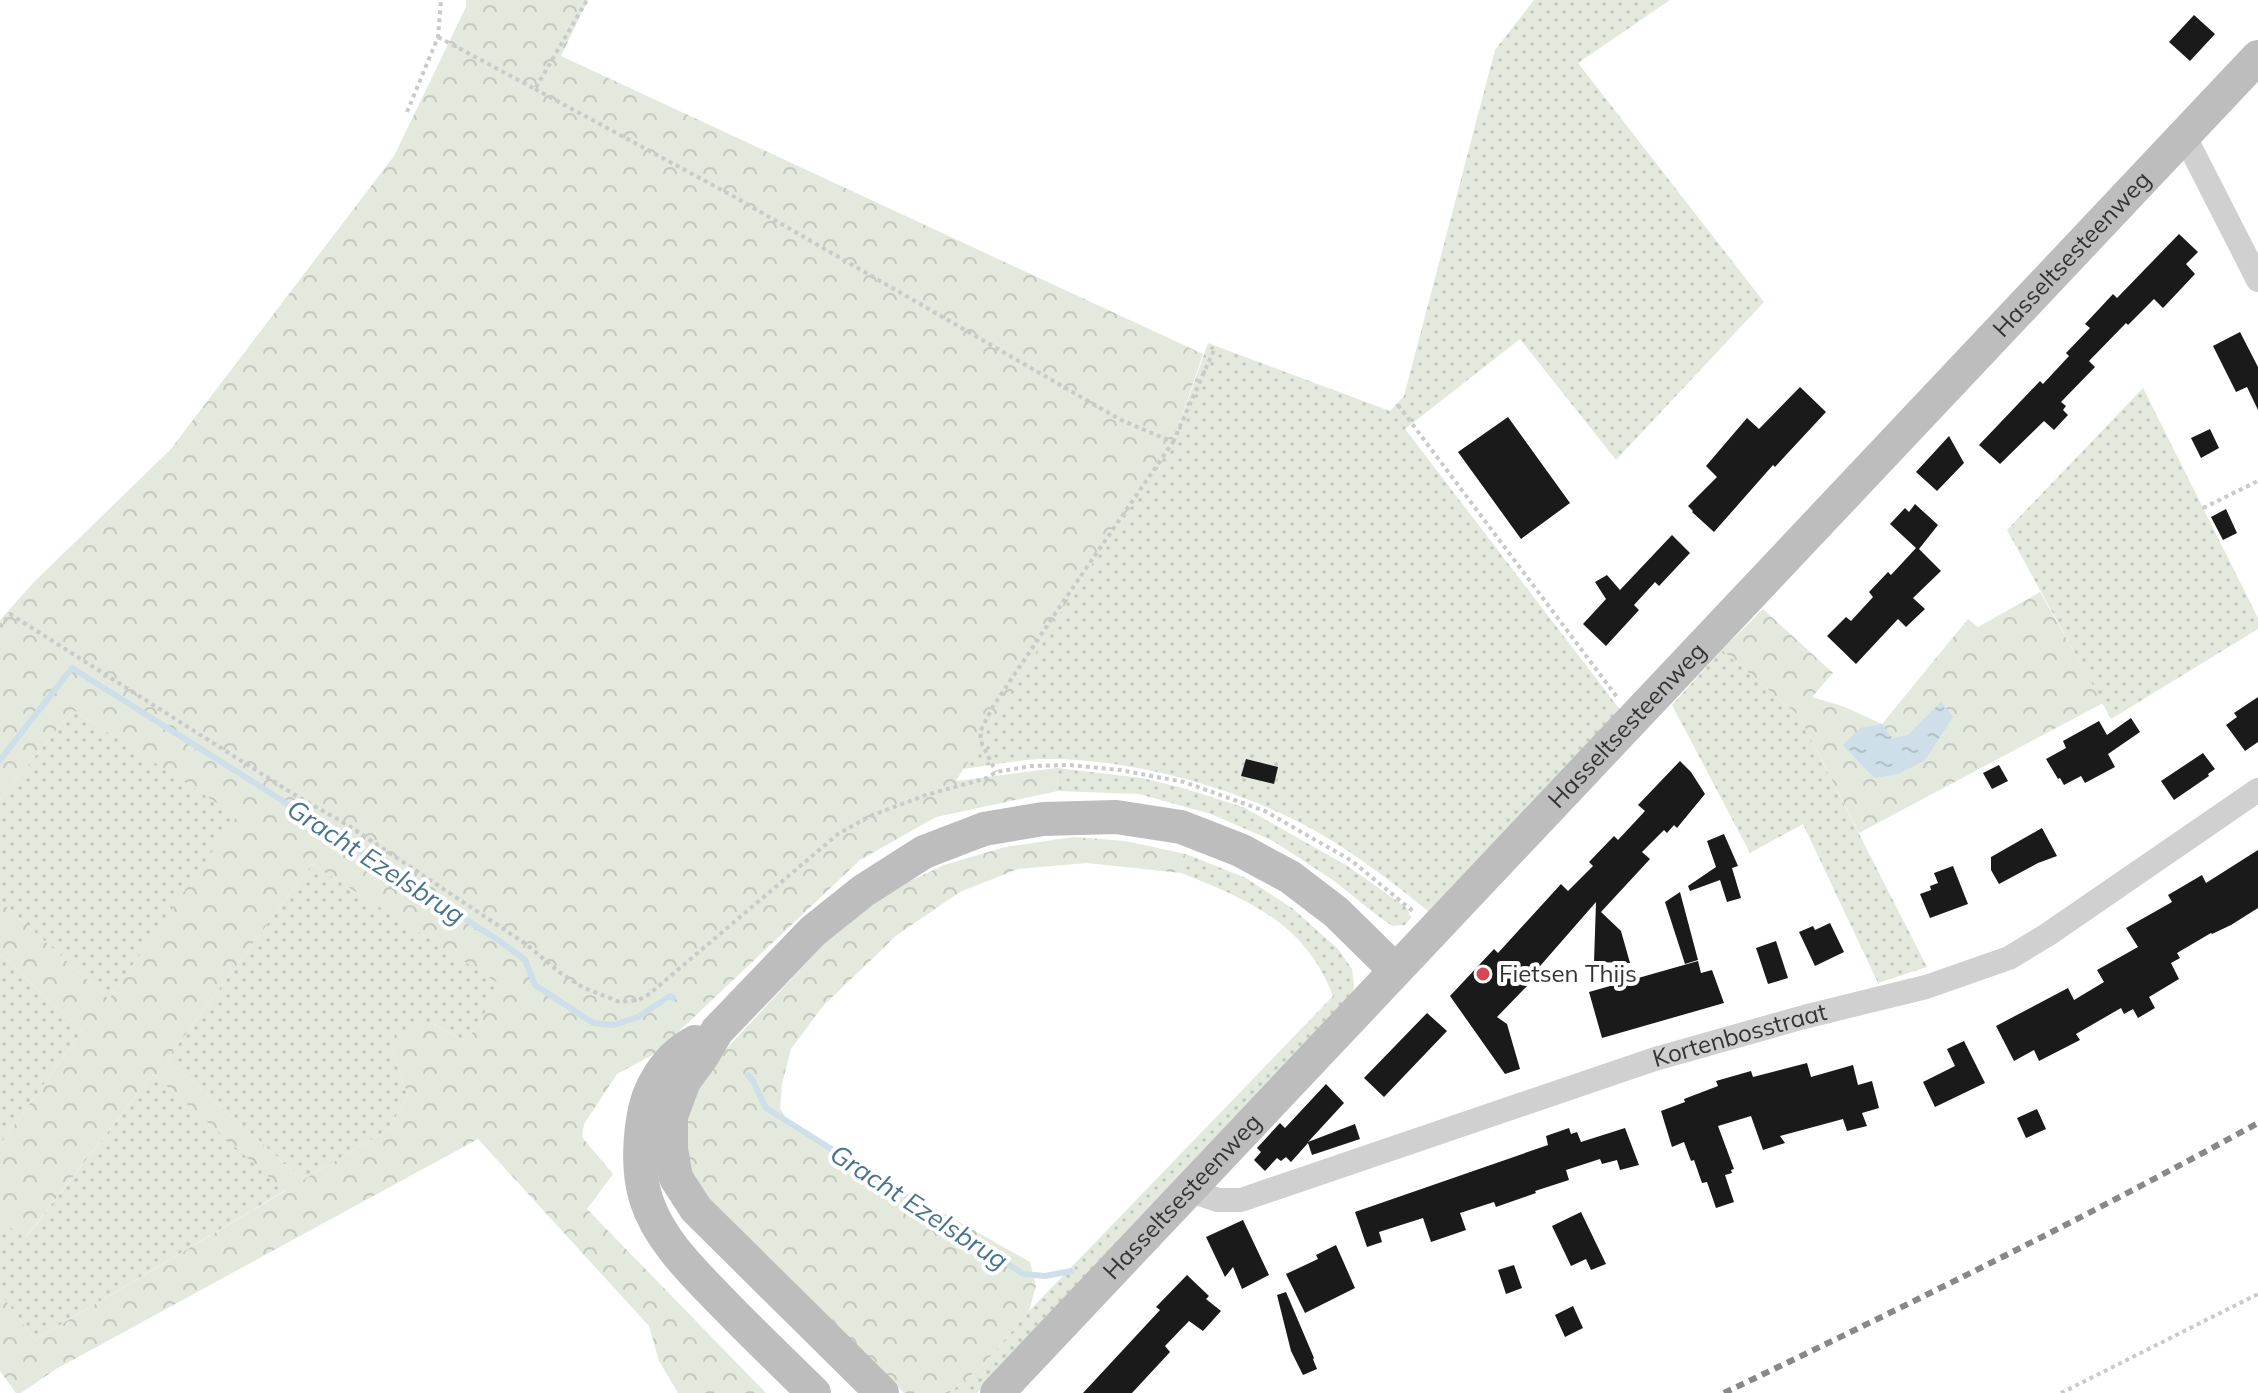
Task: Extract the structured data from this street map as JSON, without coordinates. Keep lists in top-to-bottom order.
{
  "streets": {
    "main road": ["Hasseltsesteenweg"],
    "street": ["Kortenbosstraat"]
  },
  "crossings": [
    ["Hasseltsesteenweg", "Kortenbosstraat"]
  ],
  "water": ["Gracht Ezelsbrug"],
  "places": ["Fietsen Thijs"]
}
